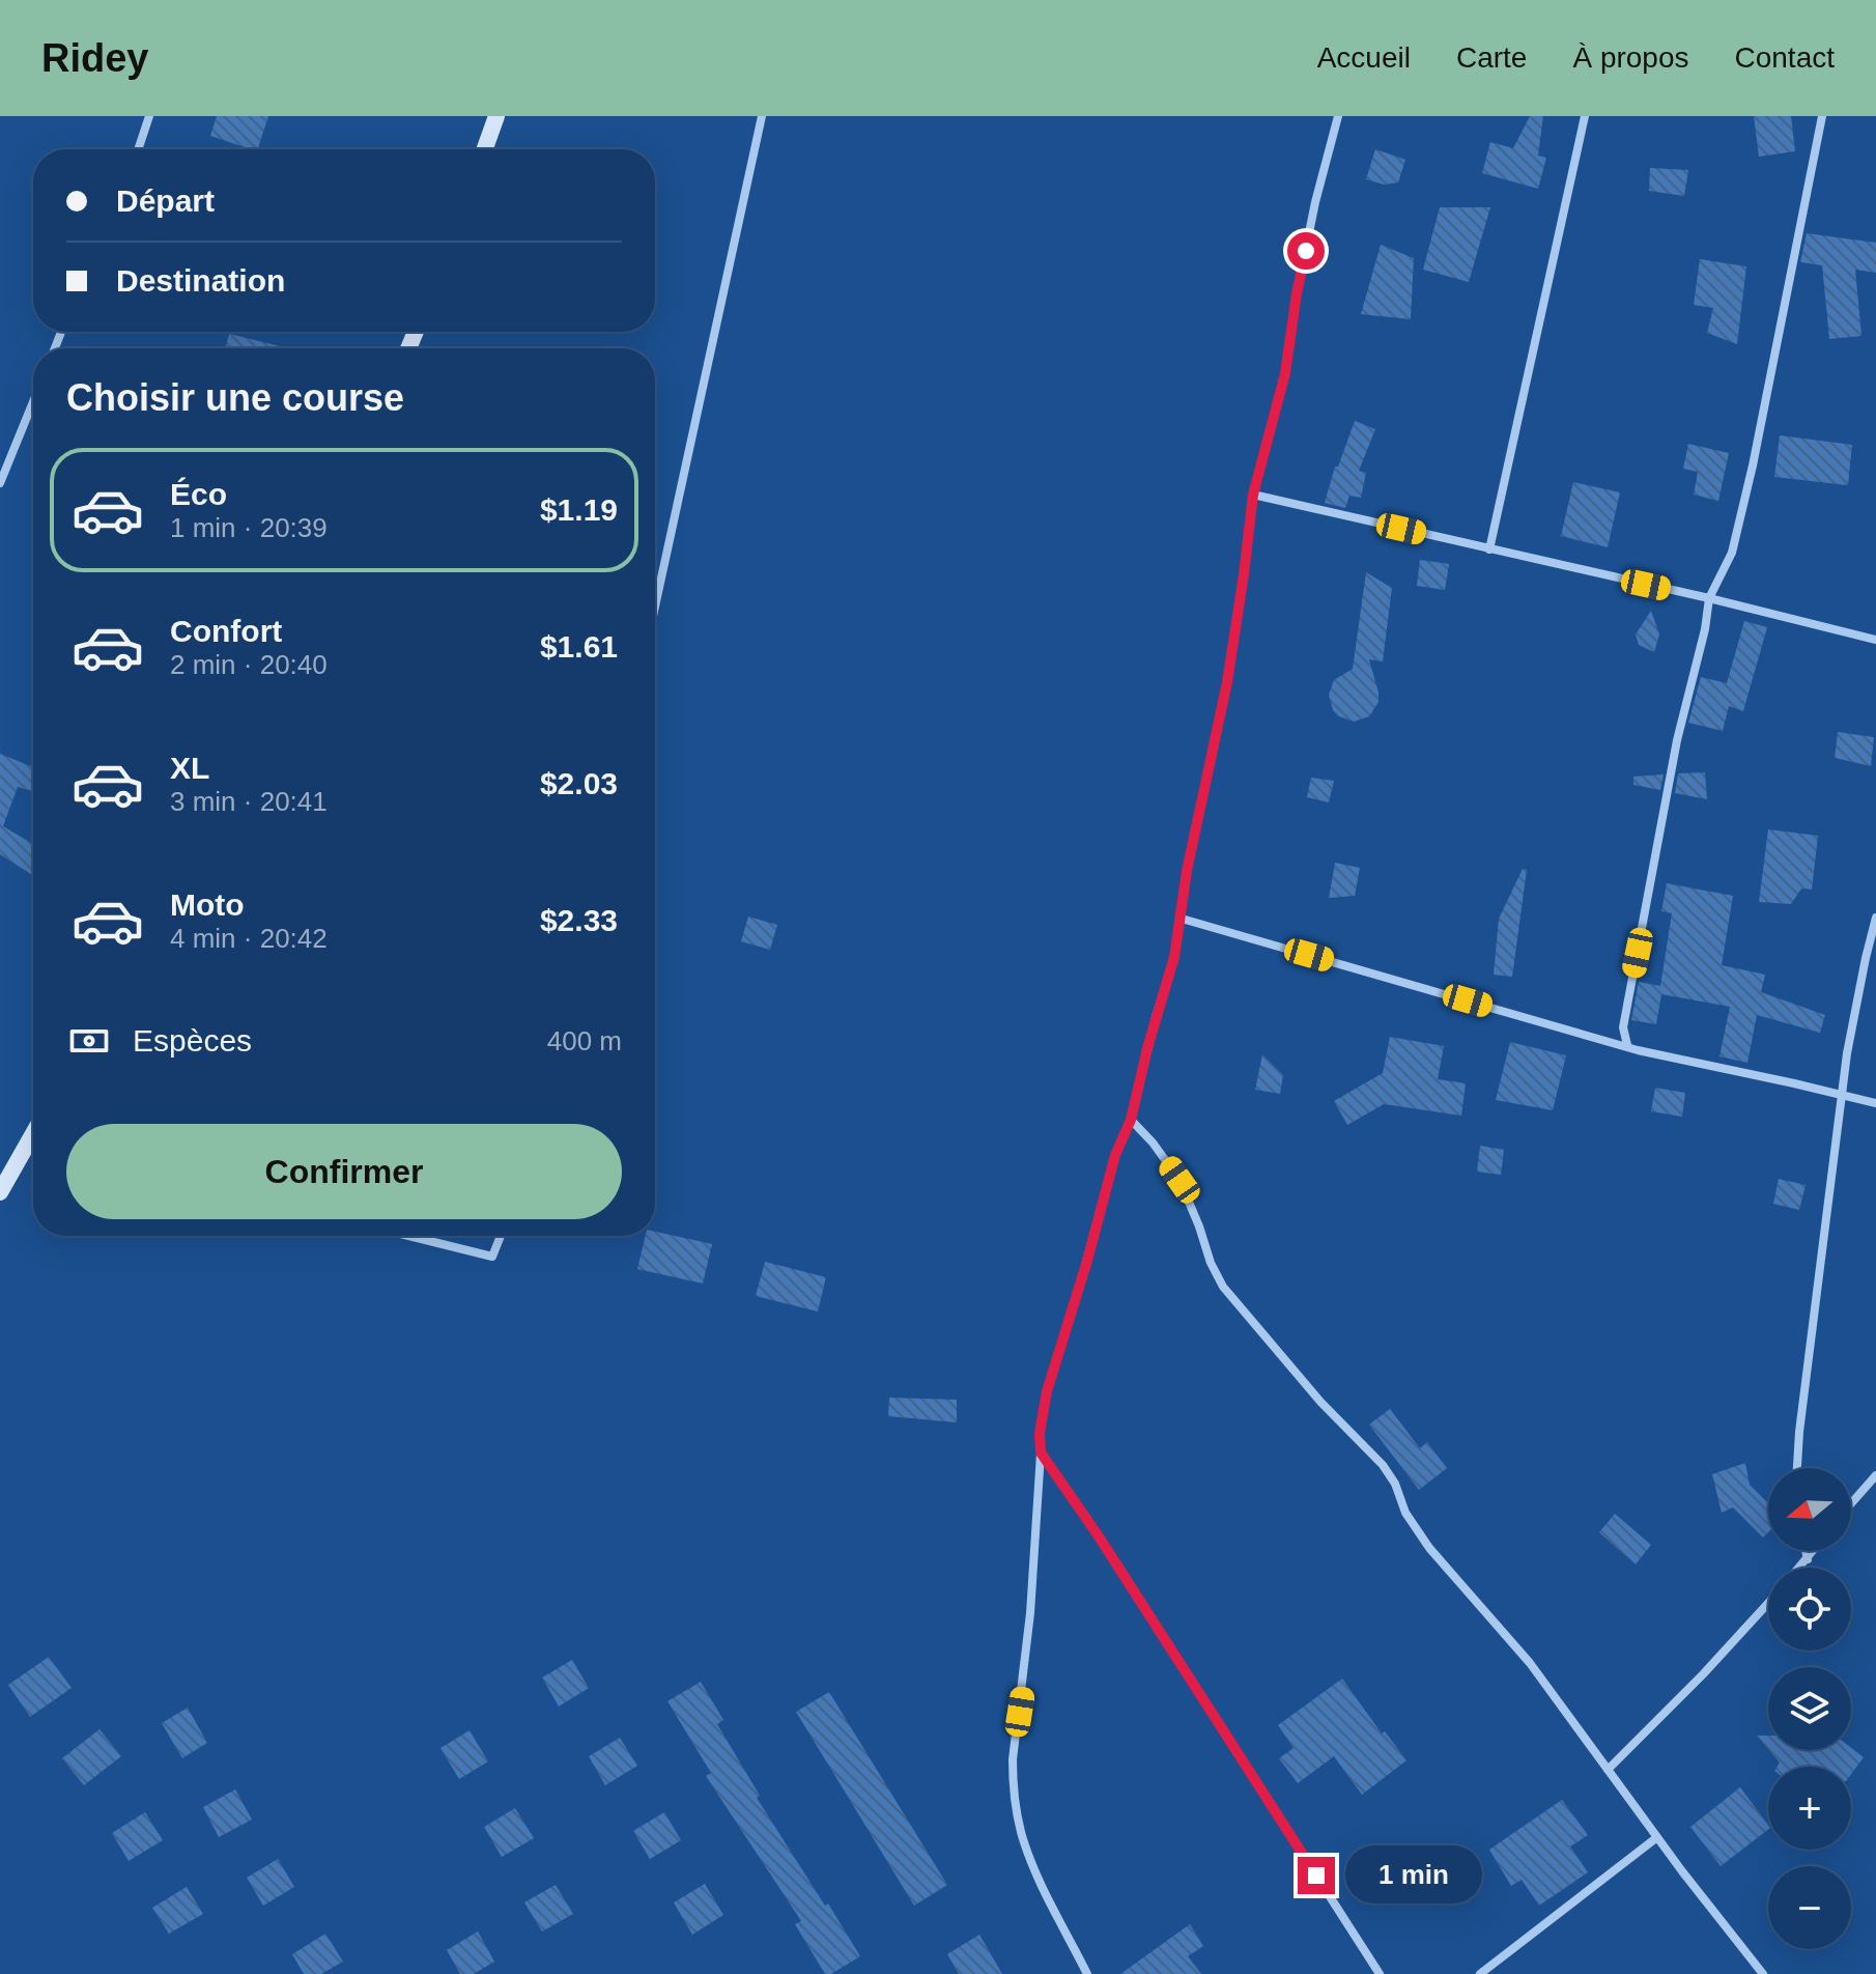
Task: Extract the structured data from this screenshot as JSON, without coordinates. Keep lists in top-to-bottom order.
{
  "north": "left",
  "page": {
    "header": "Ridey",
    "nav": [
      "Accueil",
      "Carte",
      "À propos",
      "Contact"
    ],
    "banner": ["Départ", "Destination"],
    "heading": "Choisir une course",
    "list": [
      {
        "name": "Éco",
        "note": "1 min · 20:39",
        "value": "$1.19"
      },
      {
        "name": "Confort",
        "note": "2 min · 20:40",
        "value": "$1.61"
      },
      {
        "name": "XL",
        "note": "3 min · 20:41",
        "value": "$2.03"
      },
      {
        "name": "Moto",
        "note": "4 min · 20:42",
        "value": "$2.33"
      }
    ],
    "pay": ["Espèces", "400 m"],
    "buttons": "Confirmer",
    "map_buttons": ["+", "−"],
    "bubble": "1 min"
  }
}
